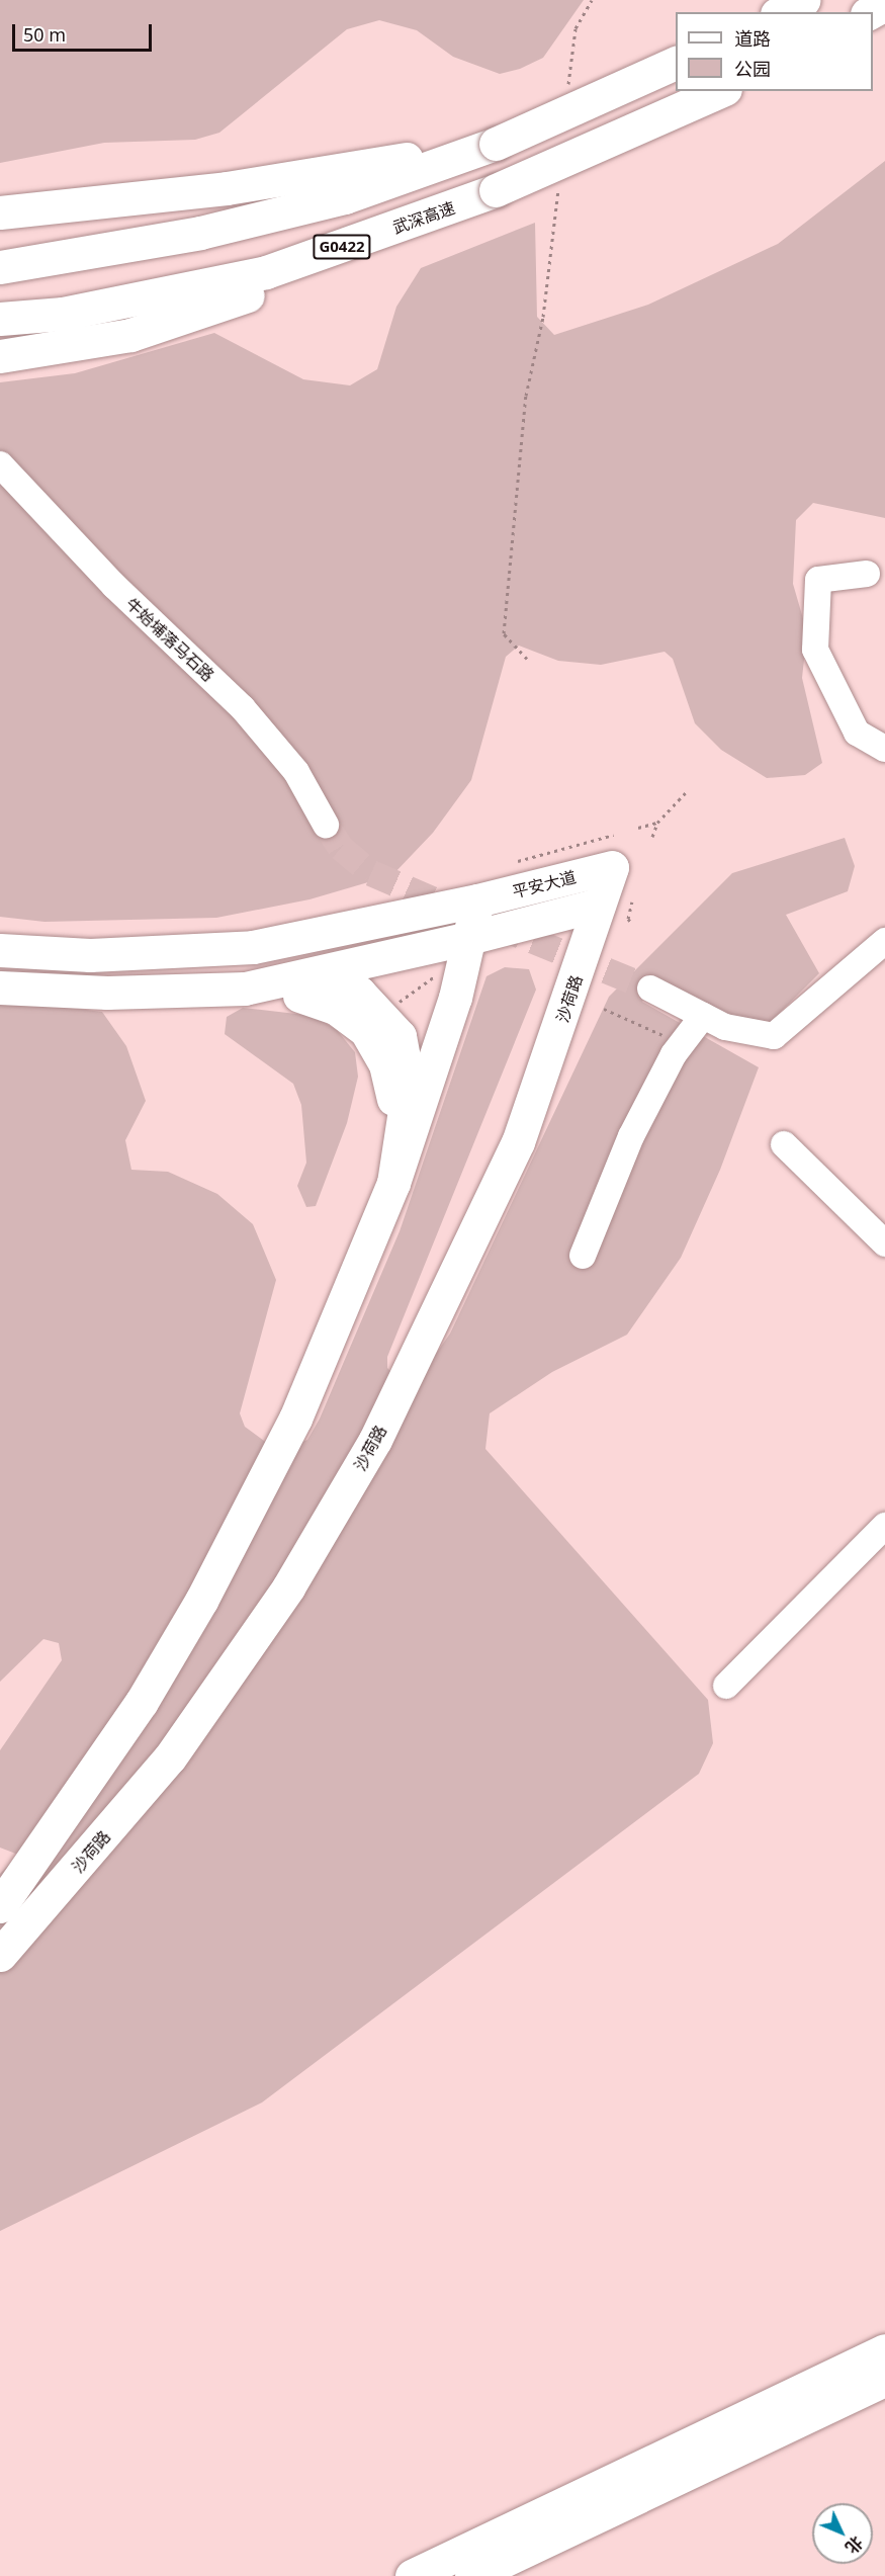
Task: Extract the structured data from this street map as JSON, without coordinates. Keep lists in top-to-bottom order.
{
  "streets": {
    "main road": [
      "武深高速",
      "G0422",
      "平安大道",
      "沙荷路"
    ],
    "street": ["牛始埔落马石路"]
  },
  "crossings": [
    ["平安大道", "沙荷路"]
  ],
  "legend": ["道路", "公园"],
  "scale_bar": "50 m",
  "north": "bottom right"
}
